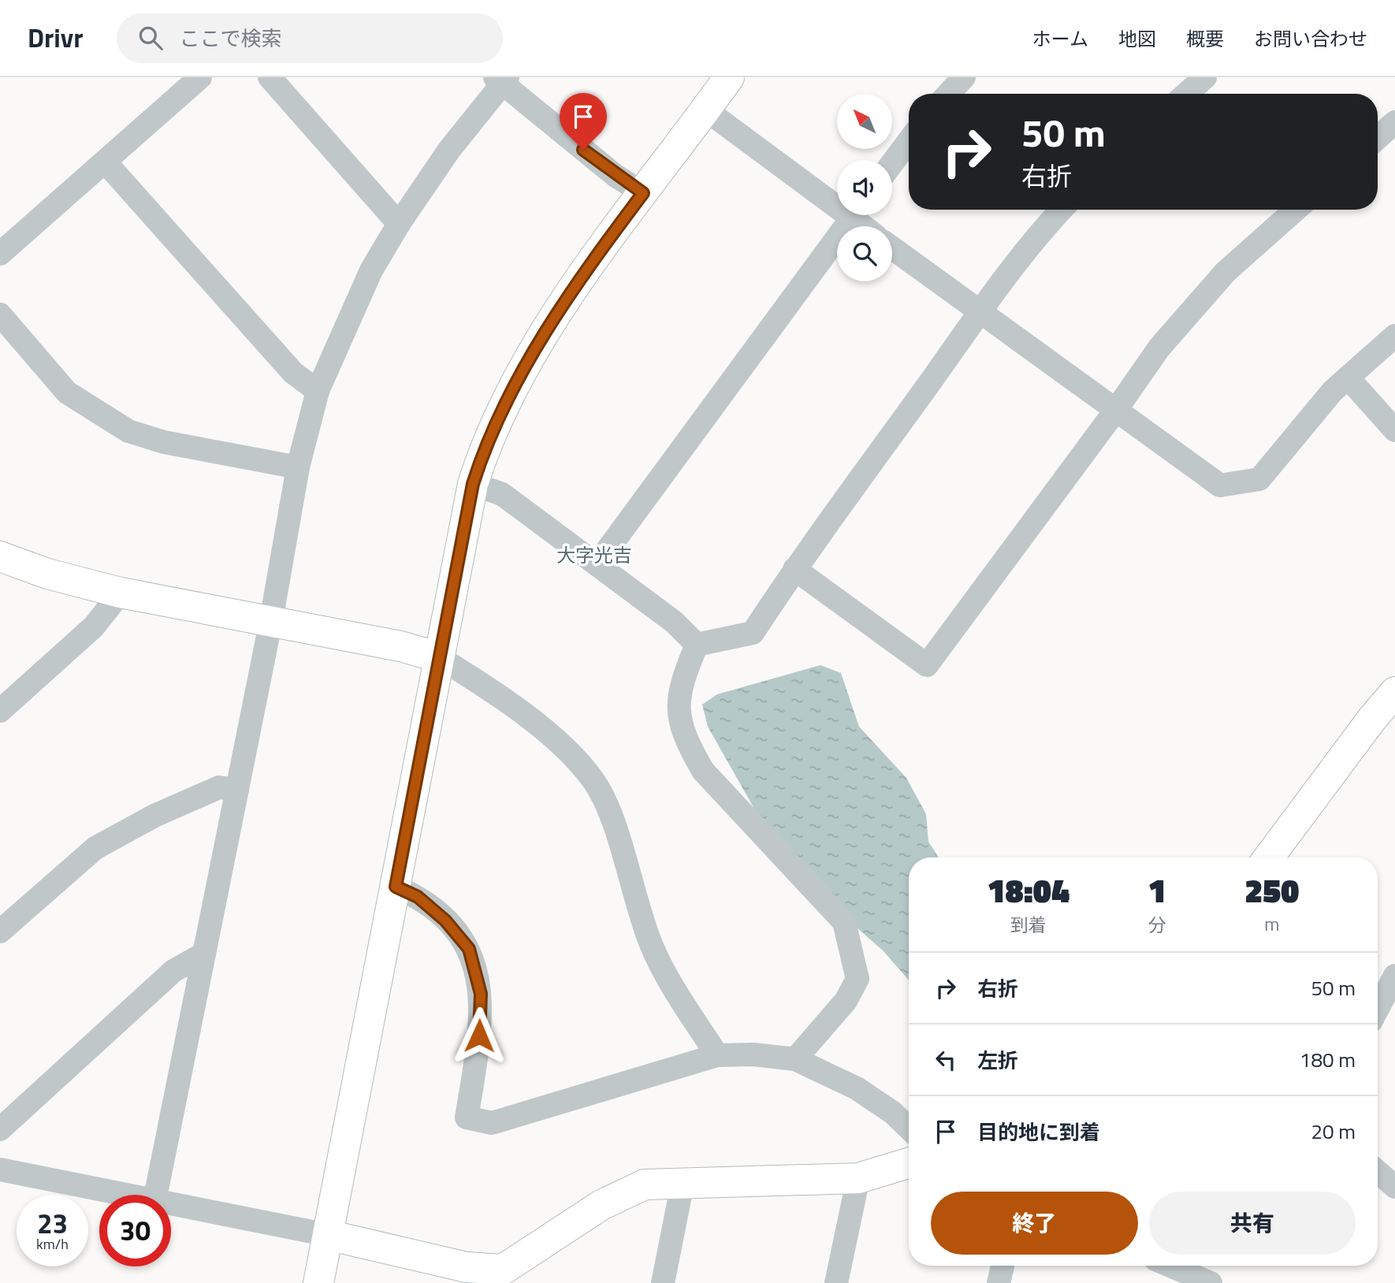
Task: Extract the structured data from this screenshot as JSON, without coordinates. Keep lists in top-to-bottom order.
{
  "districts": ["大字光吉"],
  "north": "top left",
  "page": {
    "header": "Drivr",
    "search": "ここで検索",
    "nav": [
      "ホーム",
      "地図",
      "概要",
      "お問い合わせ"
    ],
    "turn": ["50 m", "右折"],
    "eta": [
      "18:04",
      "到着",
      "1",
      "分",
      "250",
      "m"
    ],
    "list": [
      {
        "name": "右折",
        "value": "50 m"
      },
      {
        "name": "左折",
        "value": "180 m"
      },
      {
        "name": "目的地に到着",
        "value": "20 m"
      }
    ],
    "buttons": ["終了", "共有"],
    "speed": "23 km/h",
    "limit": "30"
  }
}
